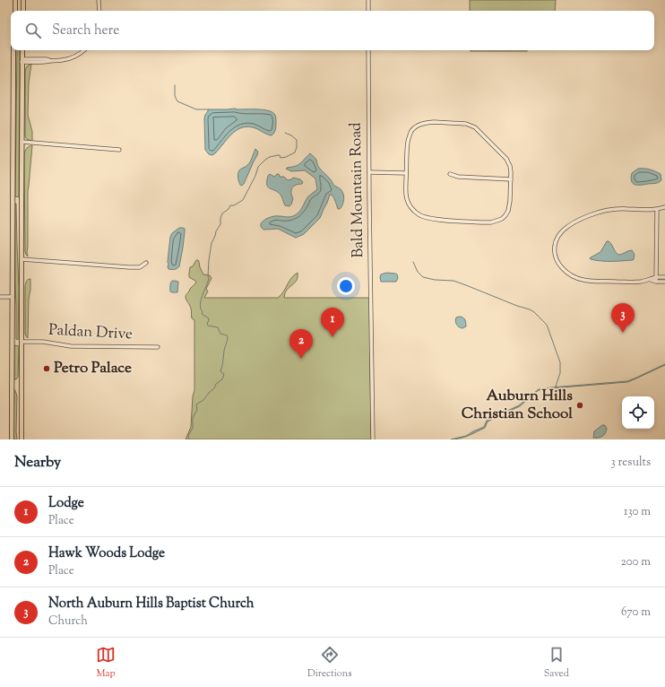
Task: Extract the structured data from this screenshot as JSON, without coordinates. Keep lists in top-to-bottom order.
{
  "streets": {
    "street": ["Bald Mountain Road", "Paldan Drive"]
  },
  "places": ["Petro Palace", "Auburn Hills Christian School"],
  "page": {
    "search": "Search here",
    "pins": ["3", "1", "2"],
    "heading": ["Nearby", "3 results"],
    "list": [
      {
        "mark": "1",
        "name": "Lodge",
        "note": "Place",
        "value": "130 m"
      },
      {
        "mark": "2",
        "name": "Hawk Woods Lodge",
        "note": "Place",
        "value": "200 m"
      },
      {
        "mark": "3",
        "name": "North Auburn Hills Baptist Church",
        "note": "Church",
        "value": "670 m"
      }
    ],
    "nav": ["Map", "Directions", "Saved"]
  }
}
